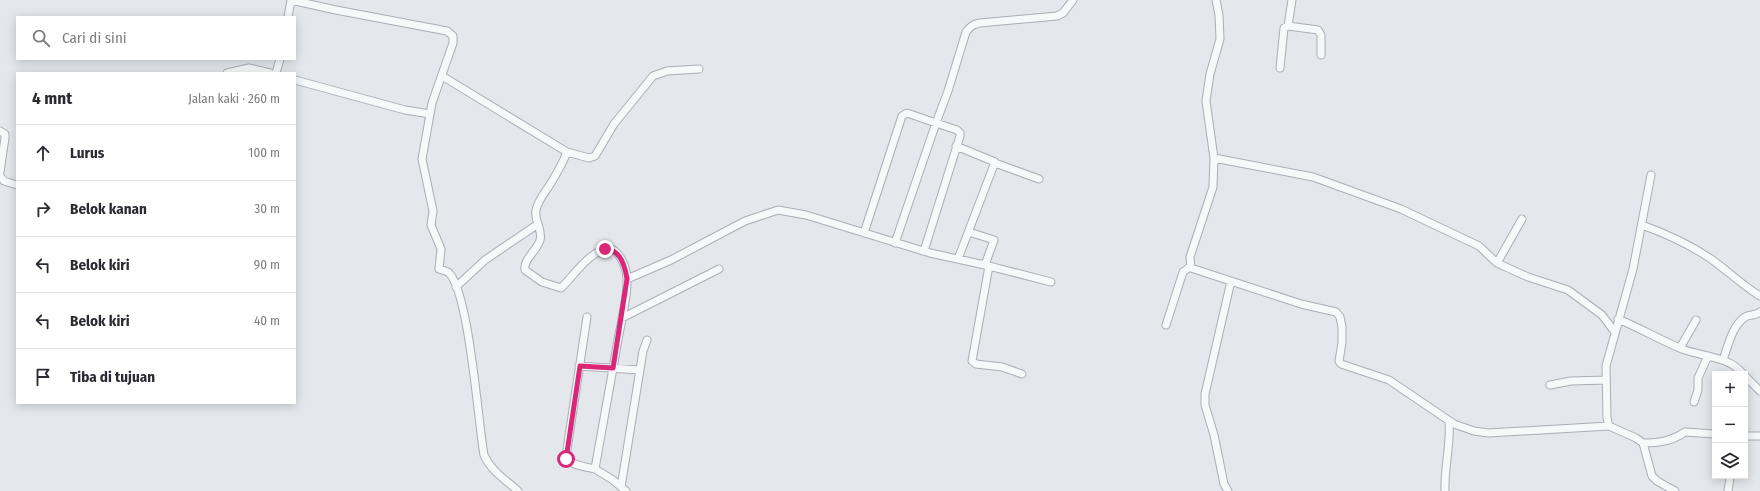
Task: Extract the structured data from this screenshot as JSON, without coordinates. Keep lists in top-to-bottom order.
{
  "page": {
    "search": "Cari di sini",
    "heading": ["4 mnt", "Jalan kaki · 260 m"],
    "list": [
      ["Lurus", "100 m"],
      ["Belok kanan", "30 m"],
      ["Belok kiri", "90 m"],
      ["Belok kiri", "40 m"],
      "Tiba di tujuan"
    ],
    "map_buttons": ["+", "−"]
  }
}
